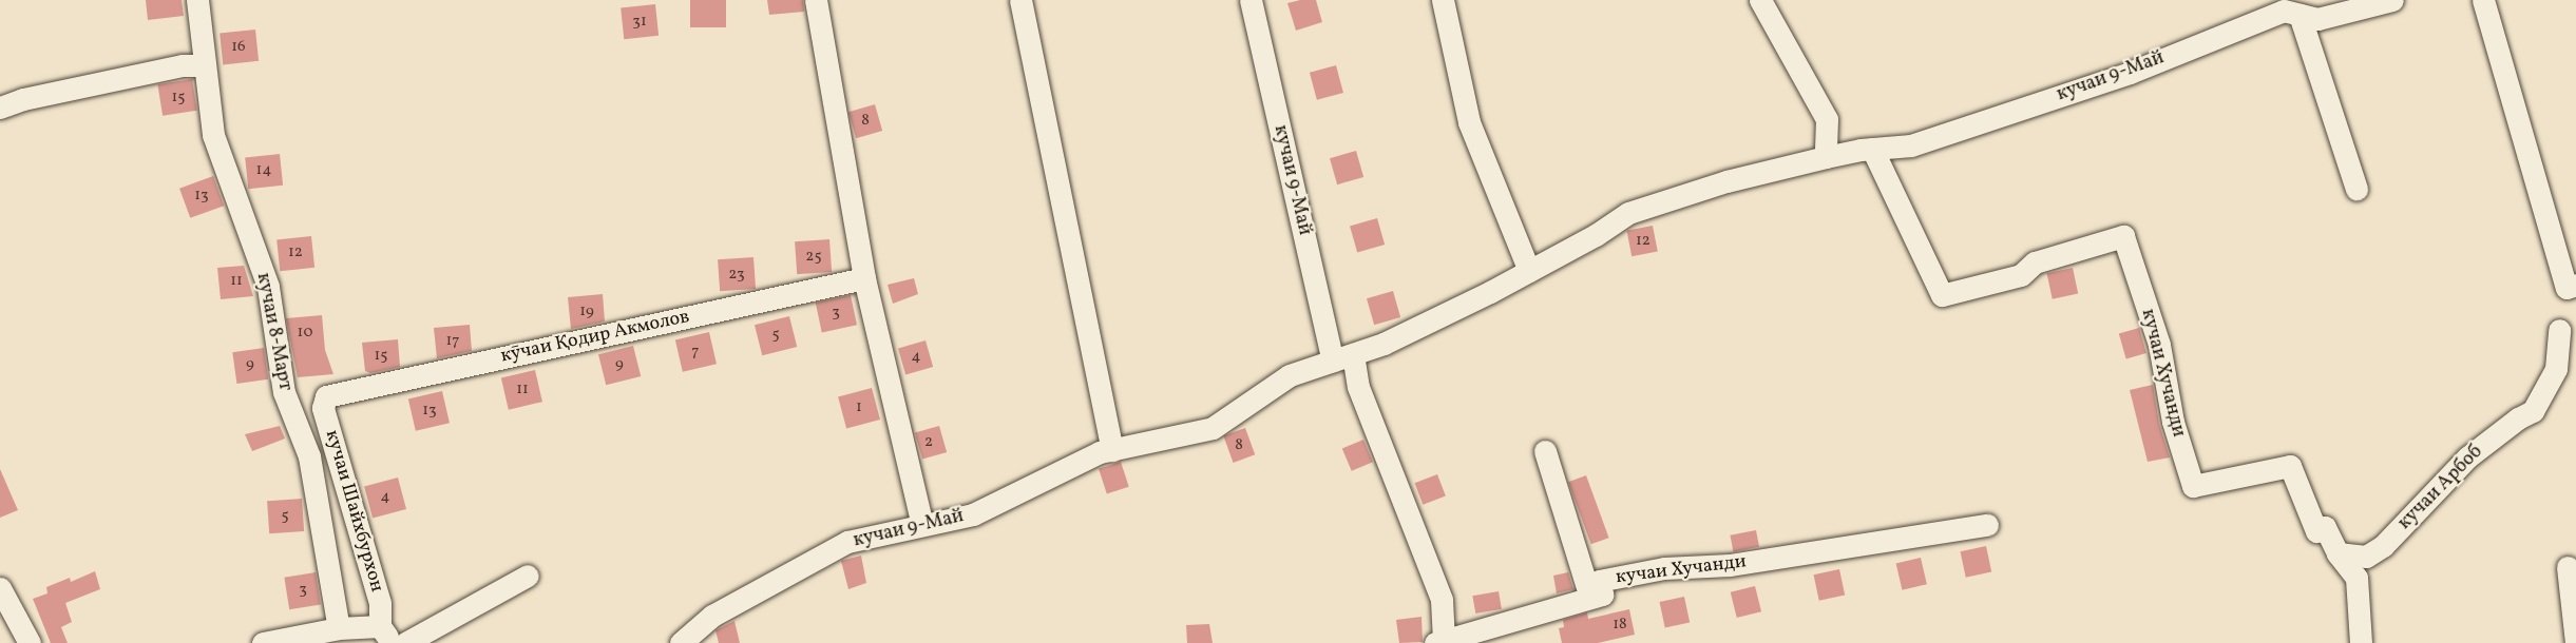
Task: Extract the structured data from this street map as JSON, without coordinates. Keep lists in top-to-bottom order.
{
  "streets": {
    "street": [
      "кучаи 9-Май",
      "кучаи 8-Март",
      "кӯчаи Қодир Акмолов",
      "кучаи Хучанди",
      "кучаи Арбоб",
      "кучаи Шайхбурхон"
    ]
  },
  "crossings": [
    ["кучаи 9-Май", "кучаи Хучанди"],
    ["кӯчаи Қодир Акмолов", "кучаи Шайхбурхон"],
    ["кучаи Хучанди", "кучаи Арбоб"]
  ],
  "house_numbers": [
    "31",
    "16",
    "15",
    "8",
    "14",
    "13",
    "12",
    "12",
    "25",
    "23",
    "11",
    "19",
    "3",
    "10",
    "5",
    "17",
    "7",
    "15",
    "4",
    "9",
    "9",
    "11",
    "1",
    "13",
    "2",
    "8",
    "4",
    "5",
    "3",
    "18"
  ]
}
